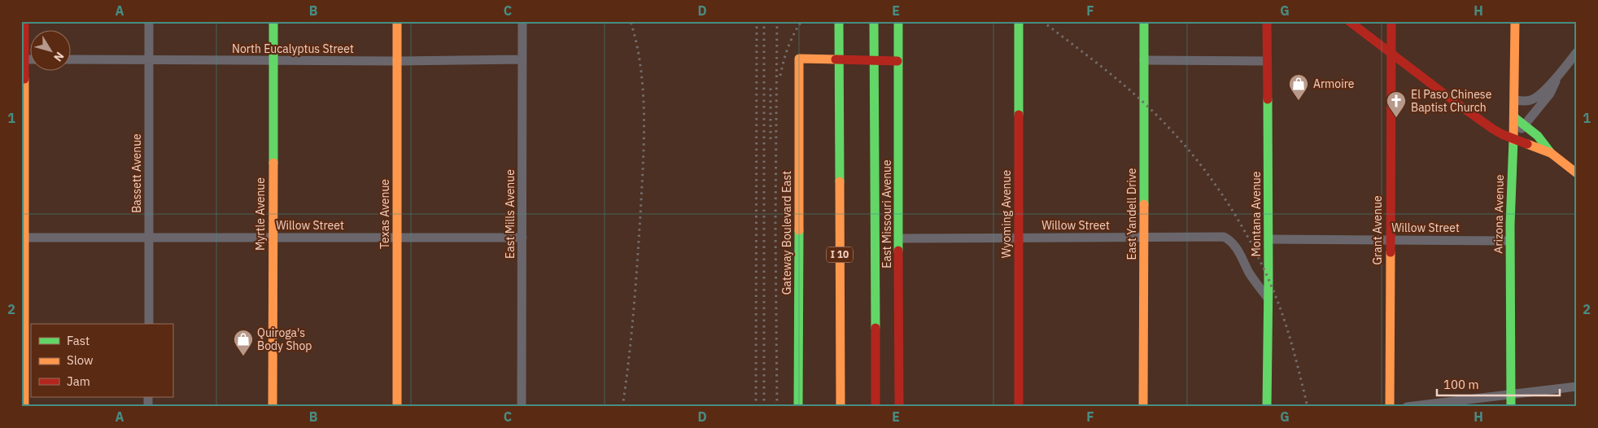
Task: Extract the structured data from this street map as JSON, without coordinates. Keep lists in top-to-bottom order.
{
  "streets": {
    "main road": [
      "Myrtle Avenue",
      "Texas Avenue",
      "East Missouri Avenue",
      "Wyoming Avenue",
      "East Yandell Drive",
      "Montana Avenue",
      "Arizona Avenue",
      "Grant Avenue",
      "Gateway Boulevard East",
      "I 10"
    ],
    "street": [
      "North Eucalyptus Street",
      "Bassett Avenue",
      "East Mills Avenue",
      "Willow Street"
    ]
  },
  "crossings": [
    ["North Eucalyptus Street", "Bassett Avenue"],
    ["North Eucalyptus Street", "Myrtle Avenue"],
    ["North Eucalyptus Street", "Texas Avenue"],
    ["North Eucalyptus Street", "East Mills Avenue"],
    ["Bassett Avenue", "Willow Street"],
    ["Myrtle Avenue", "Willow Street"],
    ["Texas Avenue", "Willow Street"],
    ["East Mills Avenue", "Willow Street"],
    ["East Missouri Avenue", "Willow Street"],
    ["East Missouri Avenue", "Gateway Boulevard East"],
    ["Wyoming Avenue", "Willow Street"],
    ["East Yandell Drive", "Willow Street"],
    ["Montana Avenue", "Willow Street"],
    ["Arizona Avenue", "Willow Street"],
    ["Willow Street", "Grant Avenue"]
  ],
  "places": {
    "shop": ["Armoire", "Quiroga's Body Shop"],
    "church": ["El Paso Chinese Baptist Church"]
  },
  "legend": ["Fast", "Slow", "Jam"],
  "scale_bar": "100 m",
  "north": "bottom right",
  "grid": {
    "columns": [
      "A",
      "B",
      "C",
      "D",
      "E",
      "F",
      "G",
      "H"
    ],
    "rows": ["1", "2"]
  }
}
